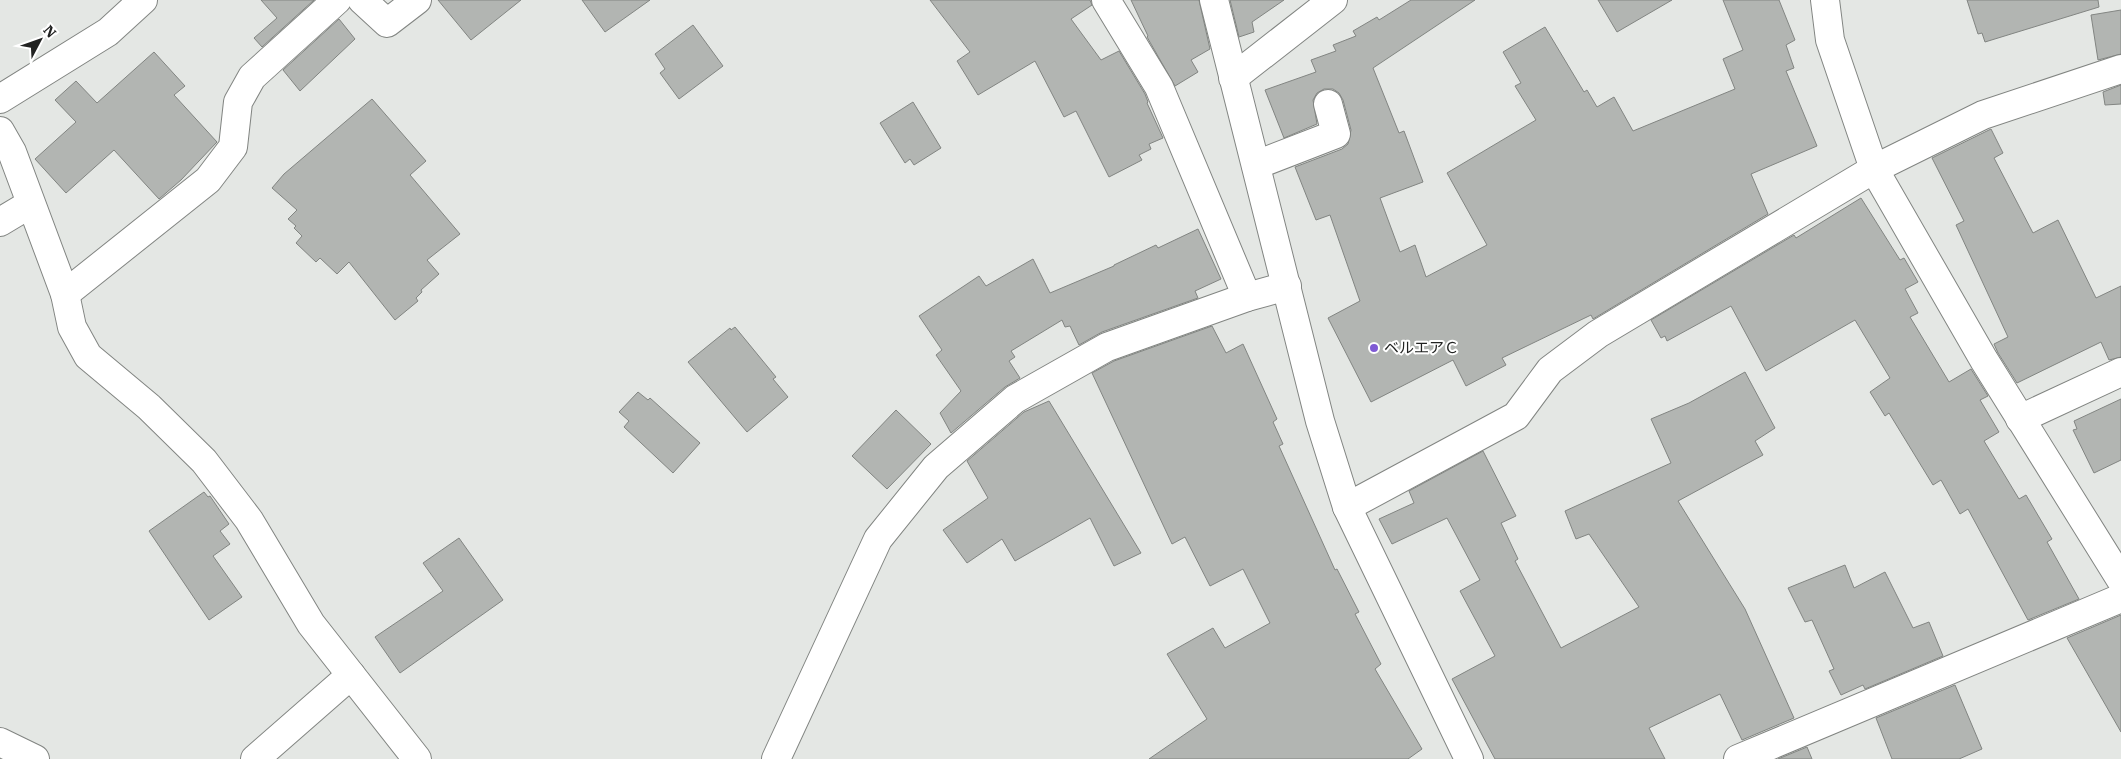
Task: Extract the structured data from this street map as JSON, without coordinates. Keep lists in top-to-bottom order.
{
  "places": ["ベルエアＣ"],
  "north": "top right"
}
